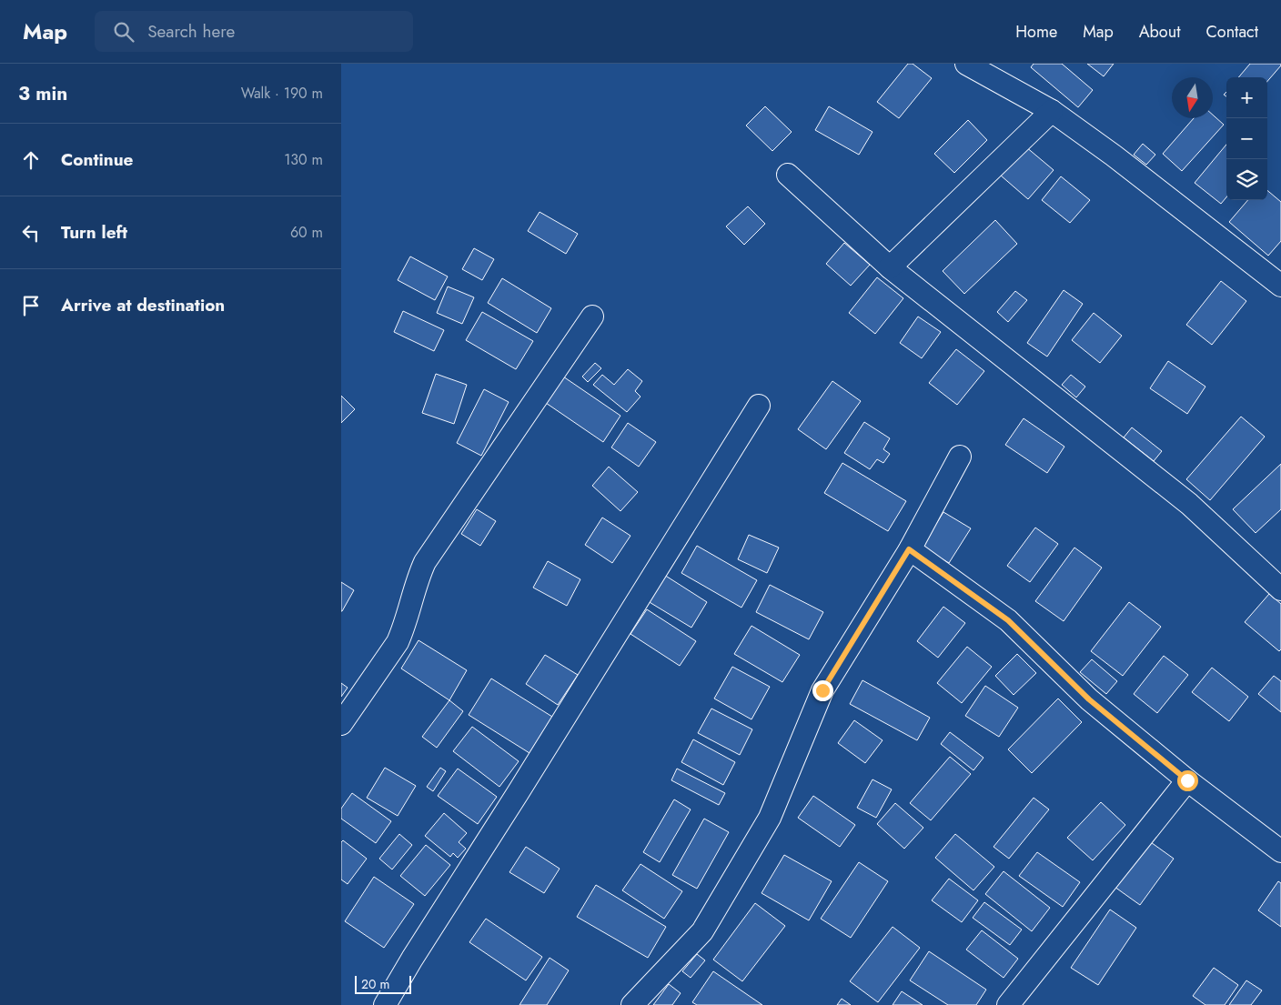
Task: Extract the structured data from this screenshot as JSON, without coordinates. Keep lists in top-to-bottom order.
{
  "scale_bar": "20 m",
  "north": "bottom",
  "page": {
    "header": "Map",
    "search": "Search here",
    "nav": [
      "Home",
      "Map",
      "About",
      "Contact"
    ],
    "heading": ["3 min", "Walk · 190 m"],
    "map_buttons": ["+", "−"],
    "list": [
      ["Continue", "130 m"],
      ["Turn left", "60 m"],
      "Arrive at destination"
    ],
    "scale": "20 m"
  }
}
